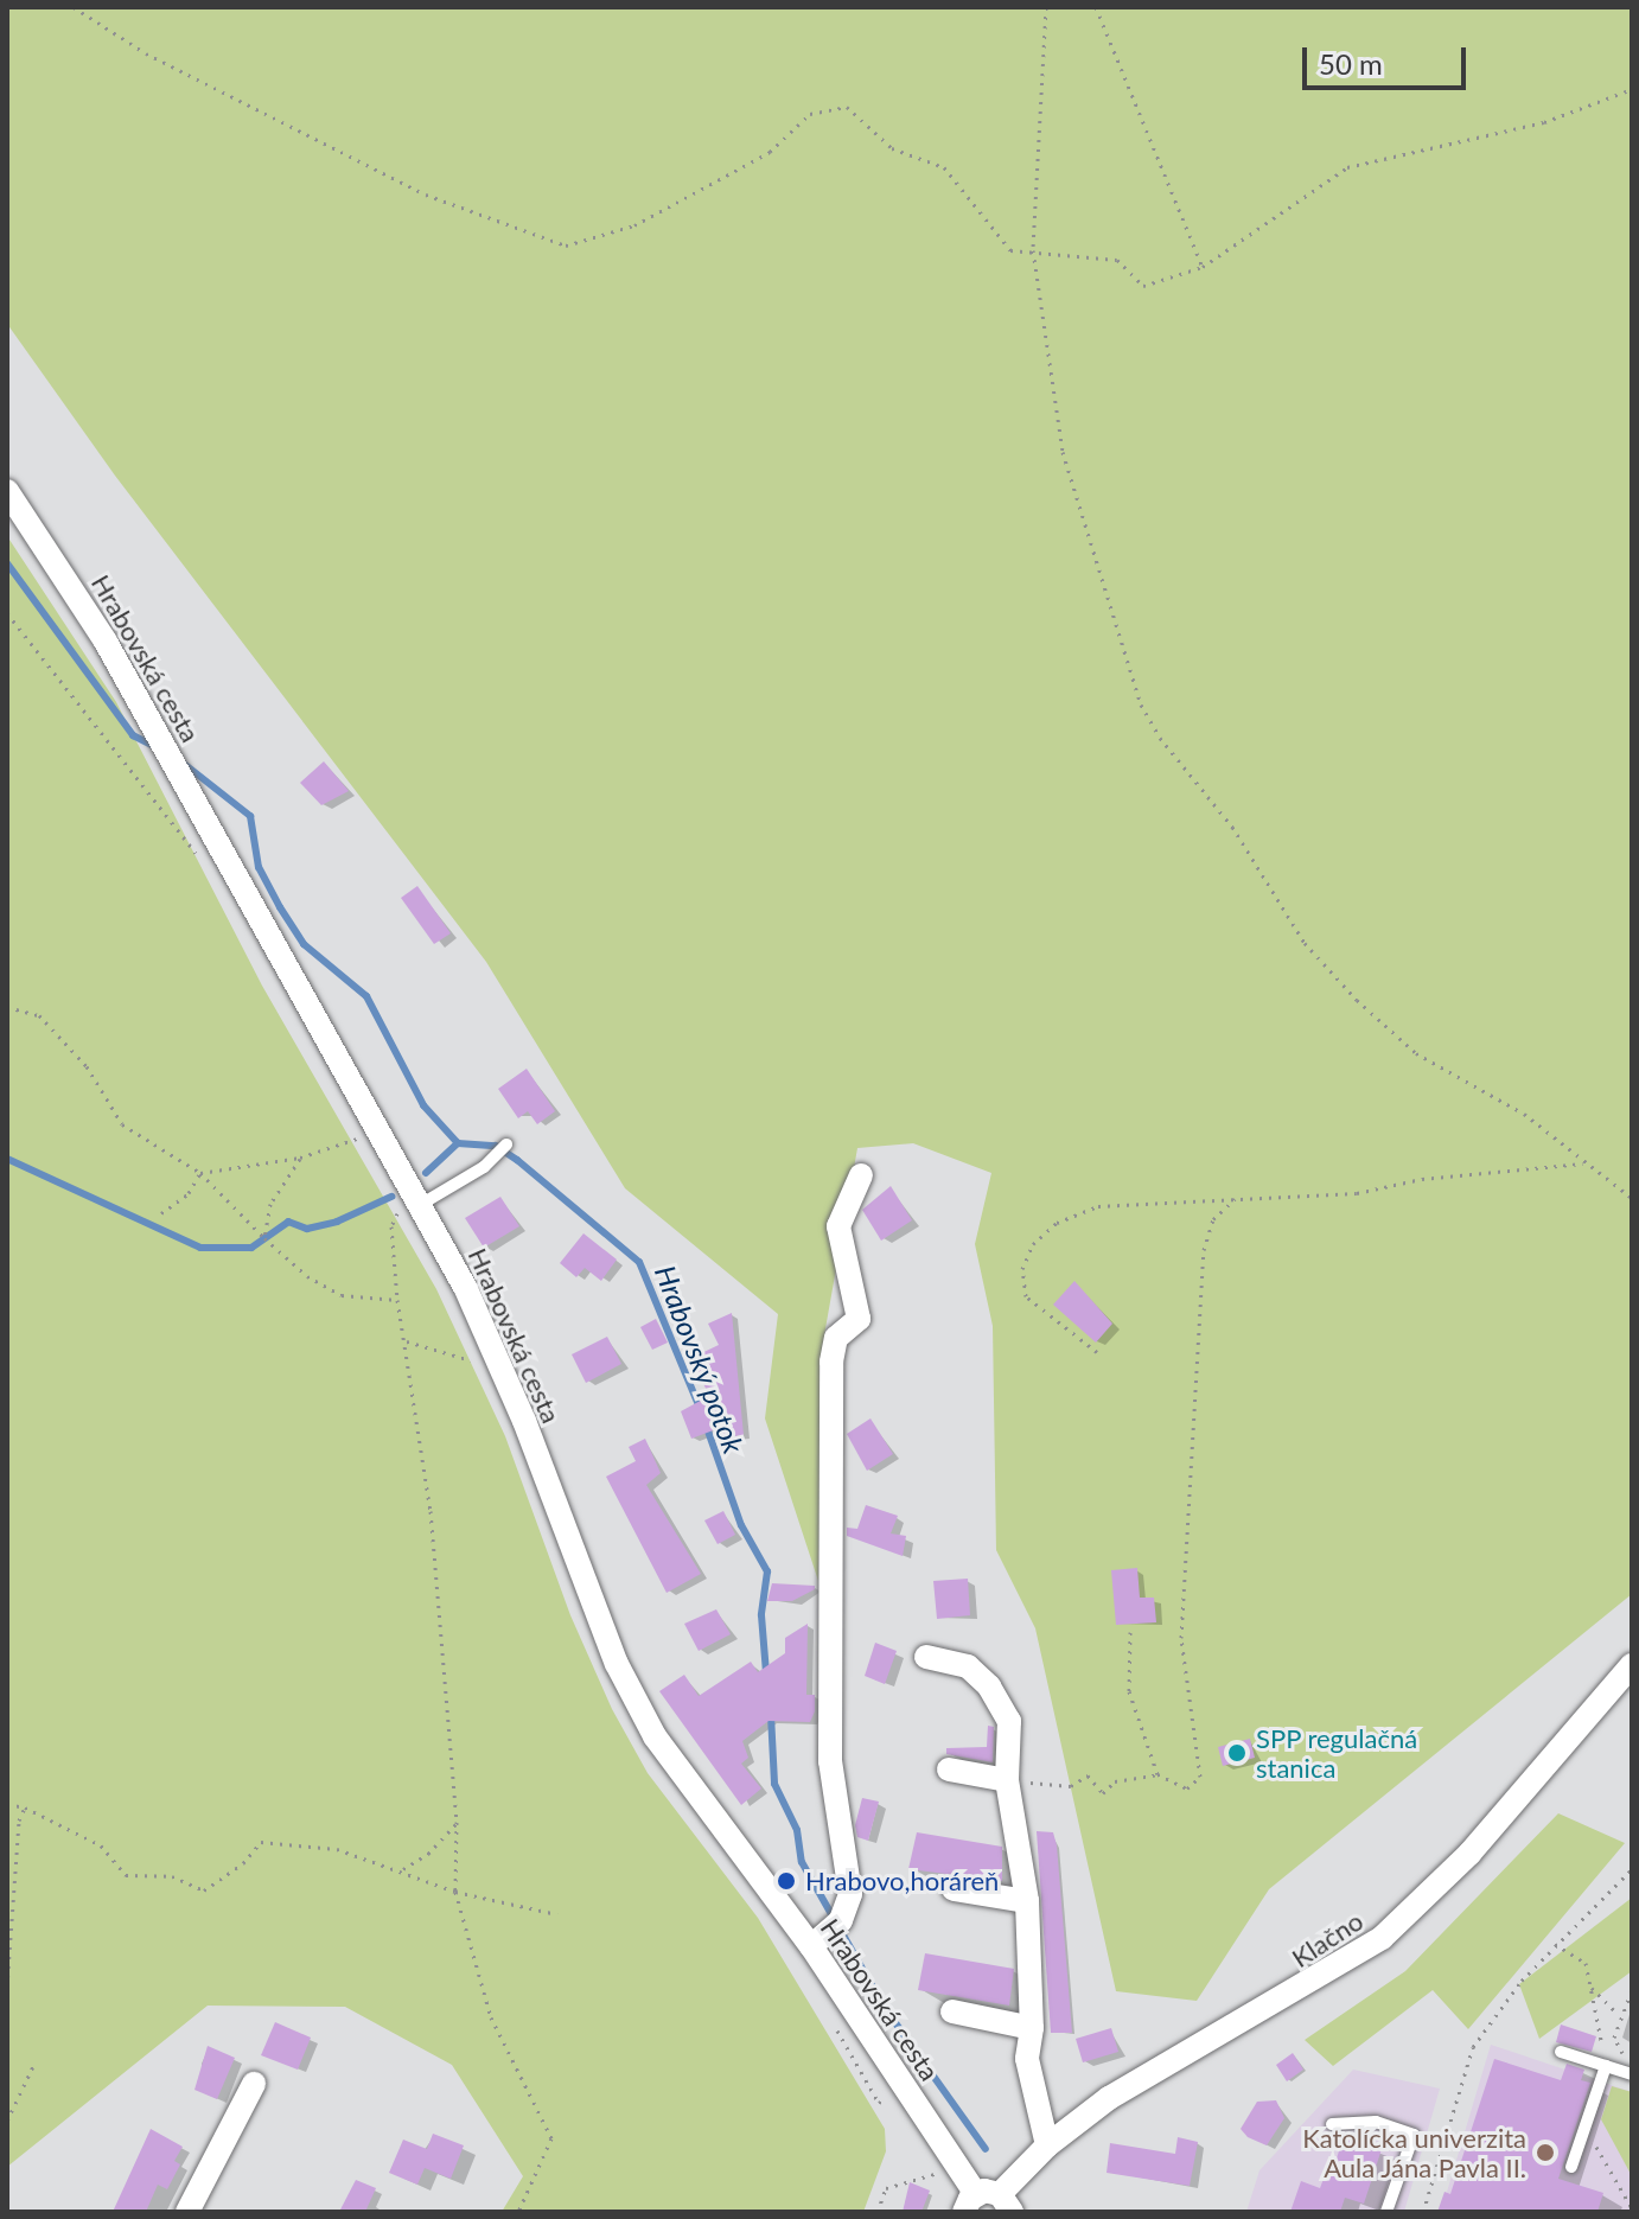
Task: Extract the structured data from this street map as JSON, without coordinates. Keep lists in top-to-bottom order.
{
  "streets": {
    "street": ["Hrabovská cesta", "Klačno"]
  },
  "crossings": [
    ["Hrabovská cesta", "Klačno"]
  ],
  "water": ["Hrabovský potok"],
  "places": ["SPP regulačná stanica", "Hrabovo,horáreň", "Katolícka univerzita Aula Jána Pavla II."],
  "scale_bar": "50 m"
}
